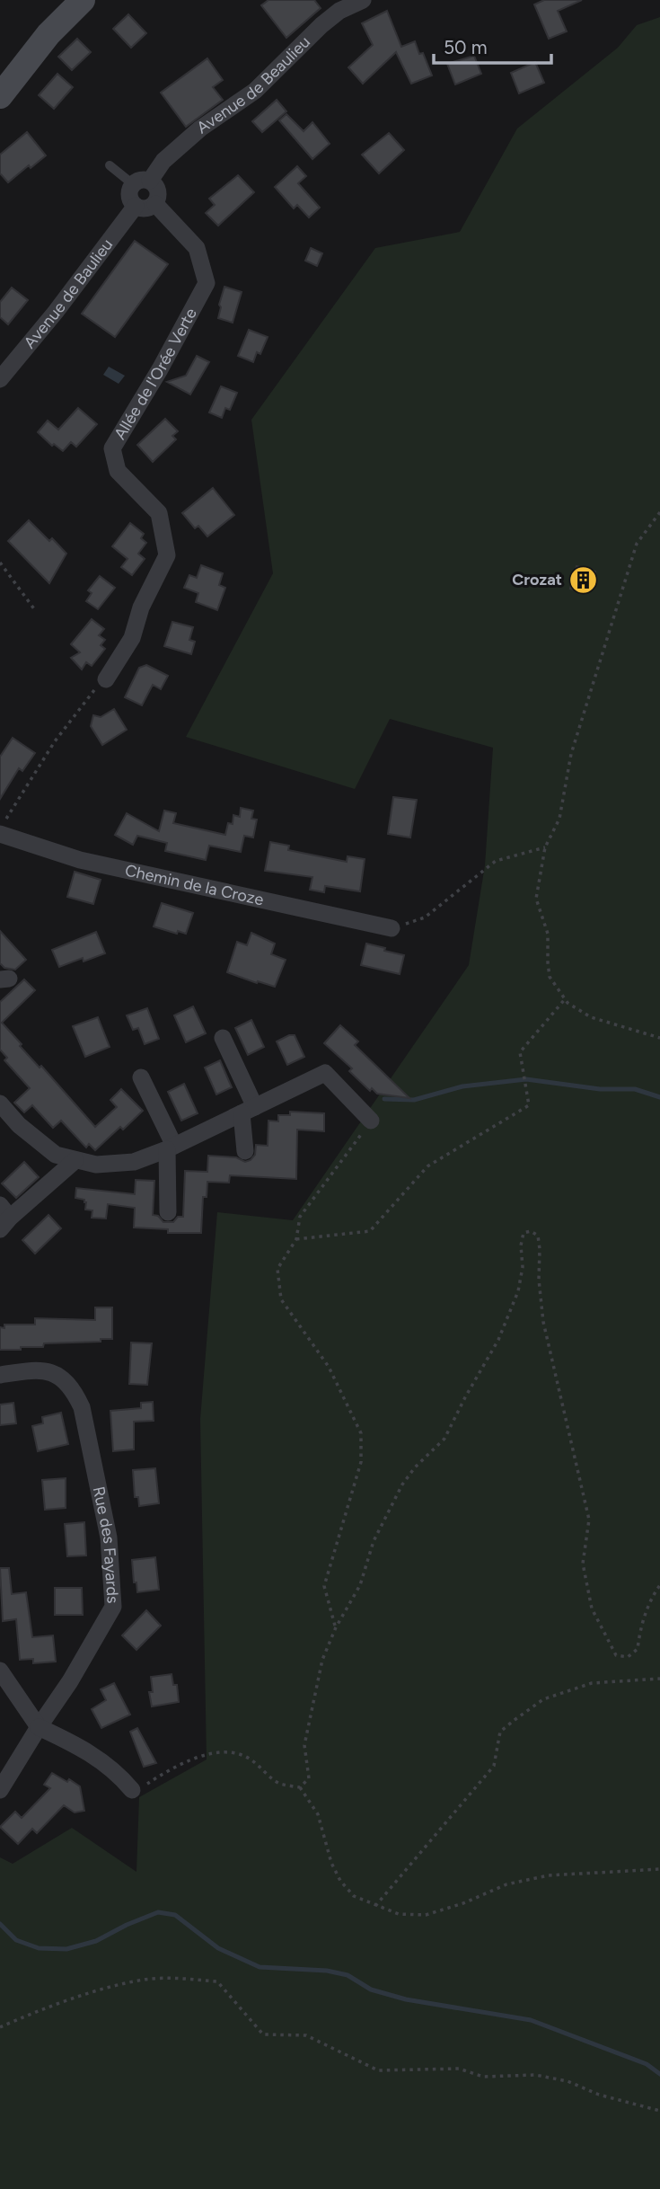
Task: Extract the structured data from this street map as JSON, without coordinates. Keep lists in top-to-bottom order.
{
  "streets": {
    "street": [
      "Avenue de Beaulieu",
      "Avenue de Baulieu",
      "Allée de l'Orée Verte",
      "Chemin de la Croze",
      "Rue des Fayards"
    ]
  },
  "crossings": [
    ["Avenue de Beaulieu", "Avenue de Baulieu"],
    ["Avenue de Beaulieu", "Allée de l'Orée Verte"],
    ["Avenue de Baulieu", "Allée de l'Orée Verte"]
  ],
  "places": {
    "building": ["Crozat"]
  },
  "scale_bar": "50 m"
}
